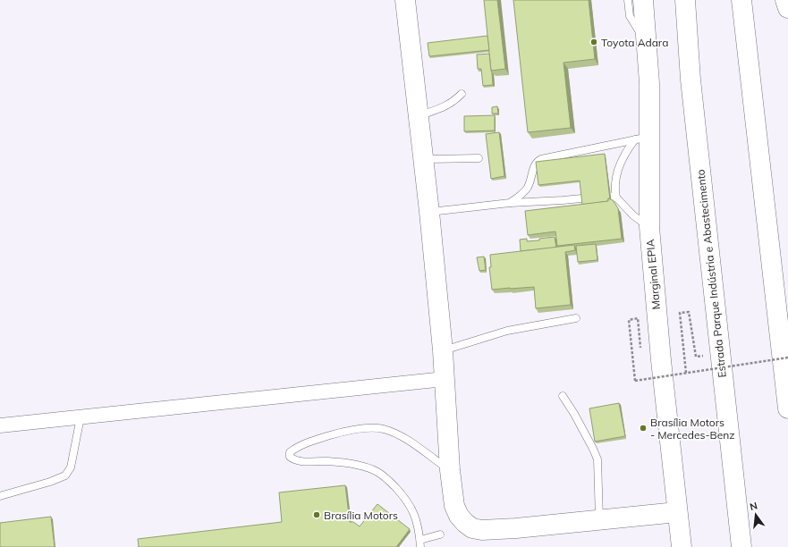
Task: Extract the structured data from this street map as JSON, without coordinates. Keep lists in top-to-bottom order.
{
  "streets": {
    "main road": ["Estrada Parque Indústria e Abastecimento", "Marginal EPIA"]
  },
  "places": ["Toyota Adara", "Brasília Motors - Mercedes-Benz", "Brasília Motors"],
  "north": "top"
}
